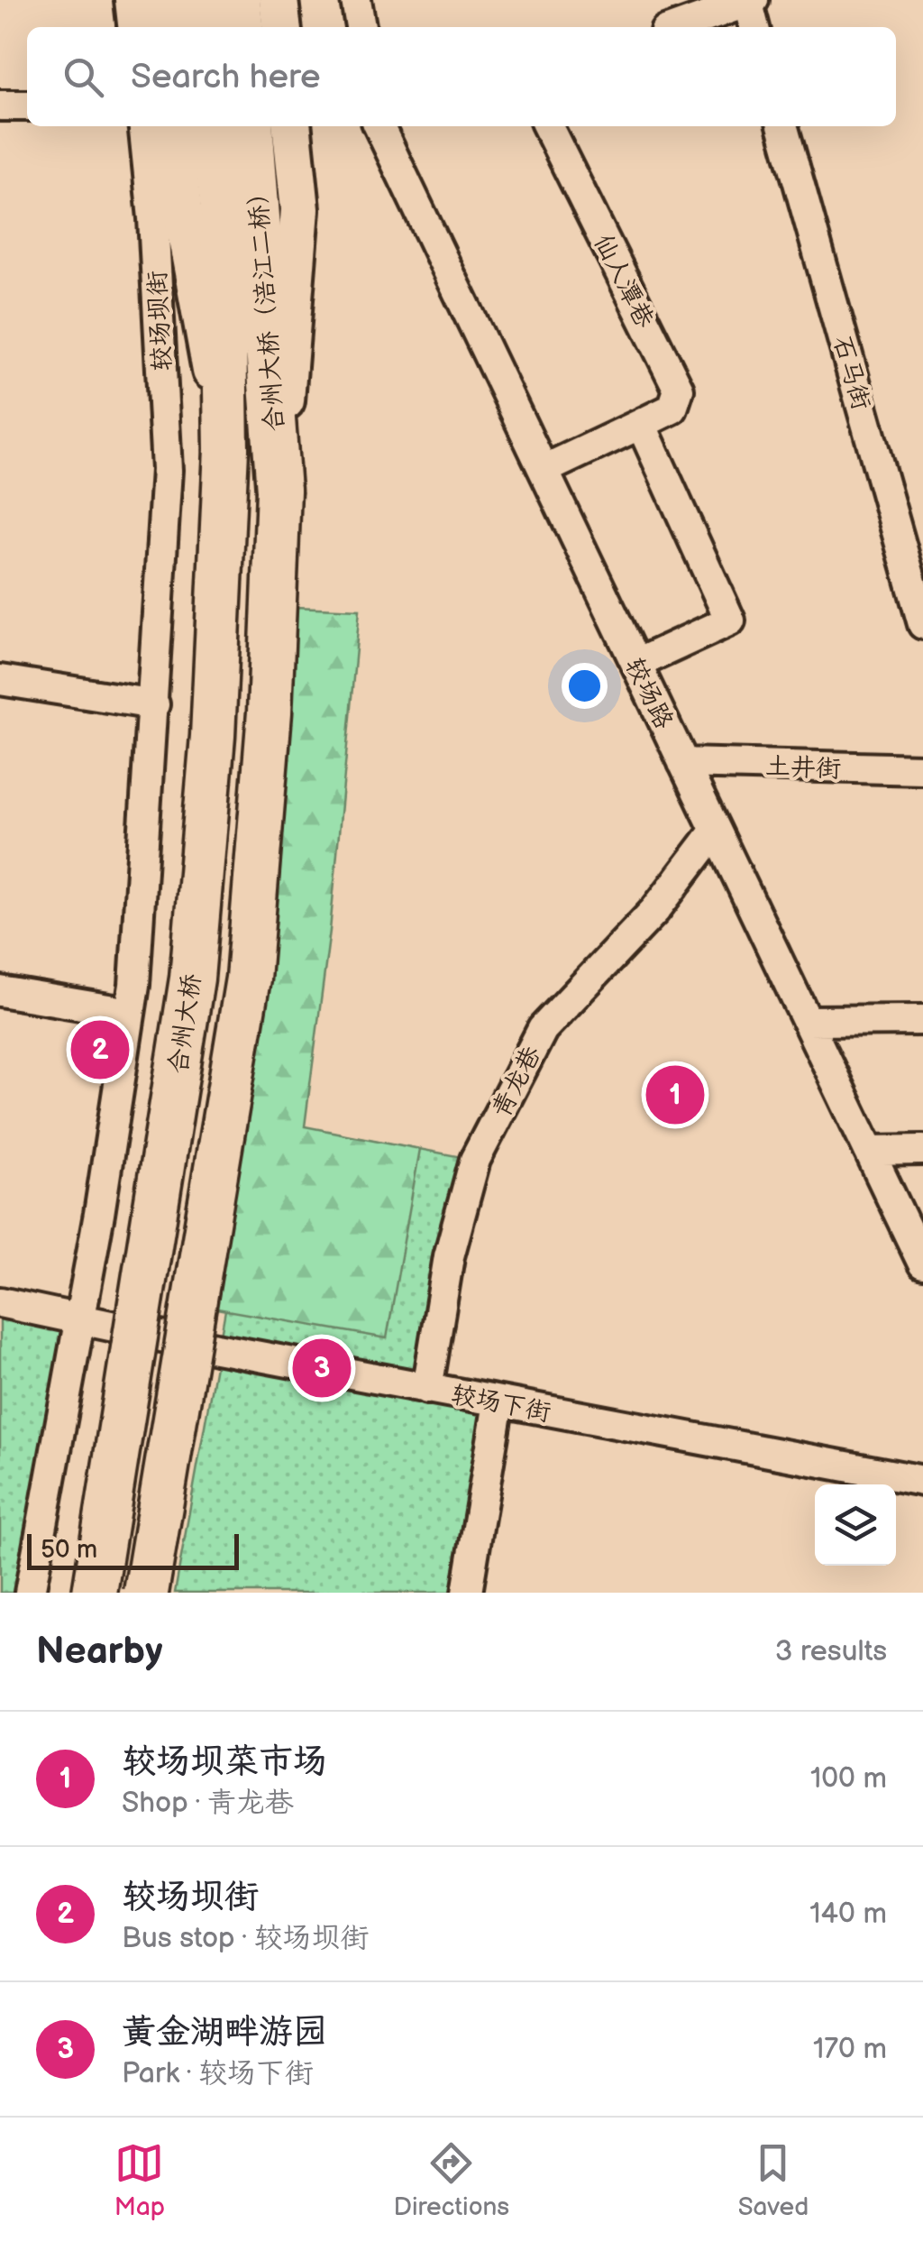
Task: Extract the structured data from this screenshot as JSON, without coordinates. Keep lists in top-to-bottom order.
{
  "streets": {
    "highway": ["合州大桥（涪江二桥）", "合州大桥"],
    "street": [
      "仙人潭巷",
      "较场坝街",
      "石马街",
      "较场路",
      "土井街",
      "青龙巷",
      "较场下街"
    ]
  },
  "crossings": [
    ["仙人潭巷", "较场路"],
    ["合州大桥（涪江二桥）", "合州大桥"],
    ["较场坝街", "较场下街"],
    ["较场路", "土井街"],
    ["较场路", "青龙巷"],
    ["青龙巷", "较场下街"]
  ],
  "scale_bar": "50 m",
  "page": {
    "search": "Search here",
    "pins": ["2", "1", "3"],
    "scale": "50 m",
    "heading": ["Nearby", "3 results"],
    "list": [
      {
        "mark": "1",
        "name": "较场坝菜市场",
        "note": "Shop · 青龙巷",
        "value": "100 m"
      },
      {
        "mark": "2",
        "name": "较场坝街",
        "note": "Bus stop · 较场坝街",
        "value": "140 m"
      },
      {
        "mark": "3",
        "name": "黄金湖畔游园",
        "note": "Park · 较场下街",
        "value": "170 m"
      }
    ],
    "nav": ["Map", "Directions", "Saved"]
  }
}
